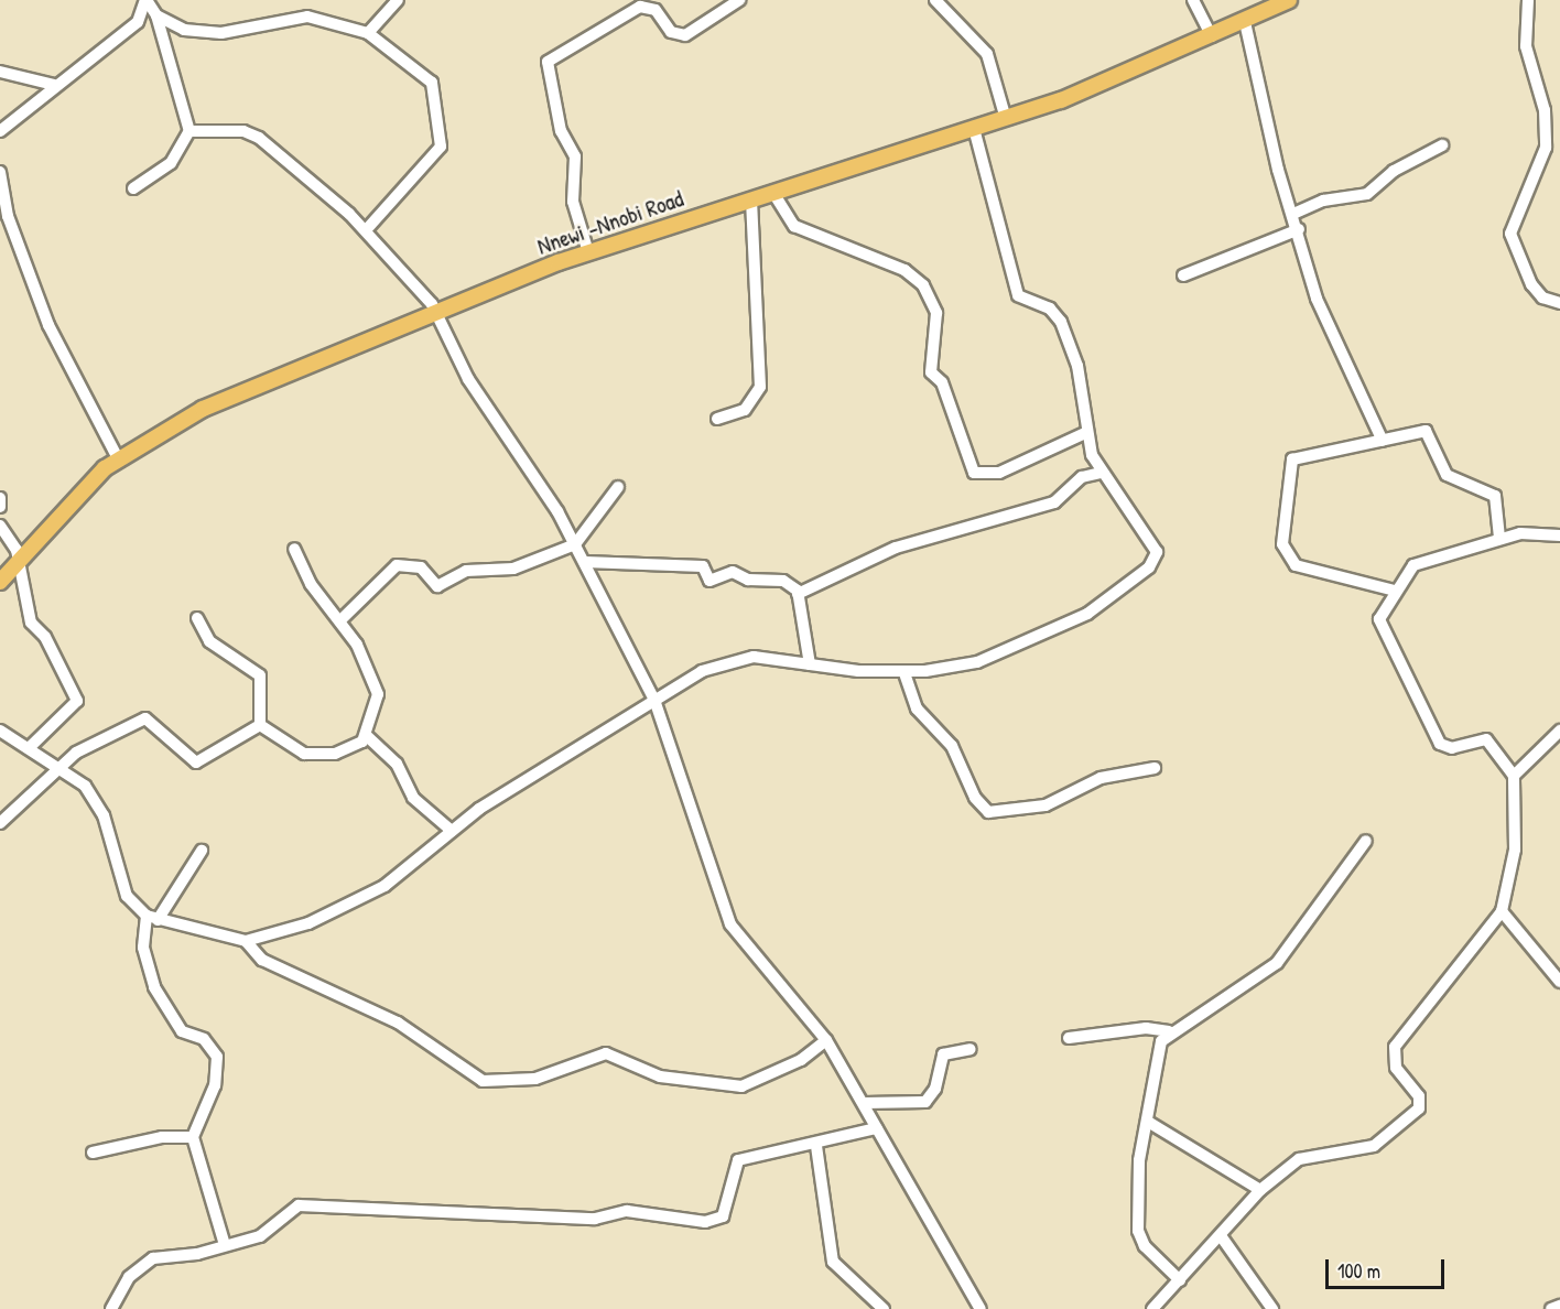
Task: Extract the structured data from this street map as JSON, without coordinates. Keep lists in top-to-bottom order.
{
  "streets": {
    "main road": ["Nnewi -Nnobi Road"]
  },
  "scale_bar": "100 m"
}
